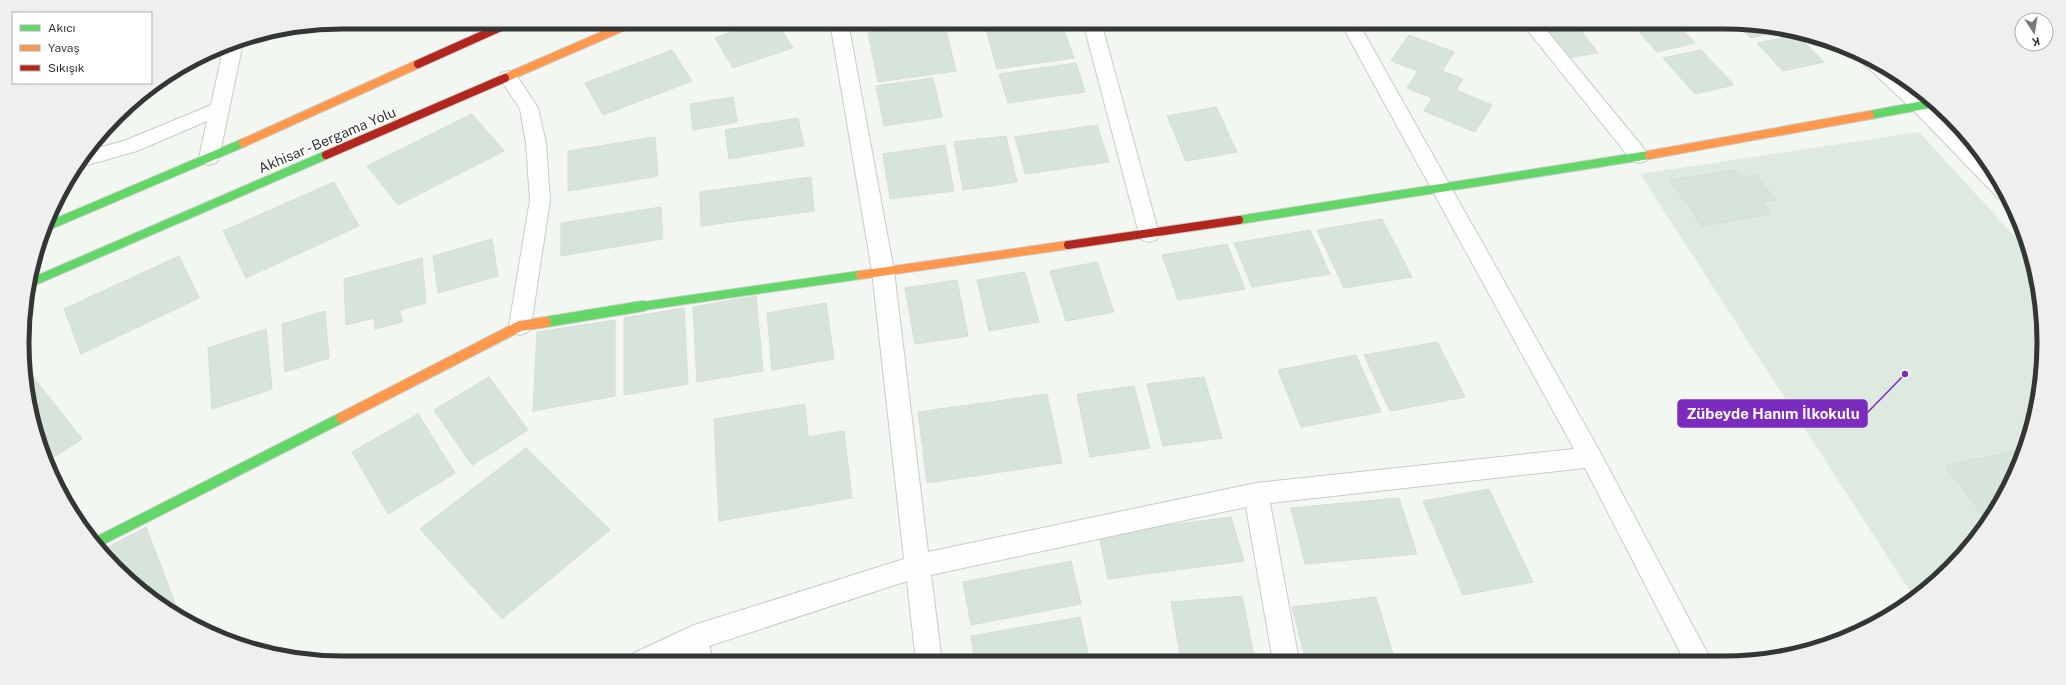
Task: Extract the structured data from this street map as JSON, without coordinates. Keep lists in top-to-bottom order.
{
  "streets": {
    "street": ["Akhisar - Bergama Yolu"]
  },
  "places": ["Zübeyde Hanım İlkokulu"],
  "legend": ["Akıcı", "Yavaş", "Sıkışık"],
  "north": "bottom"
}
